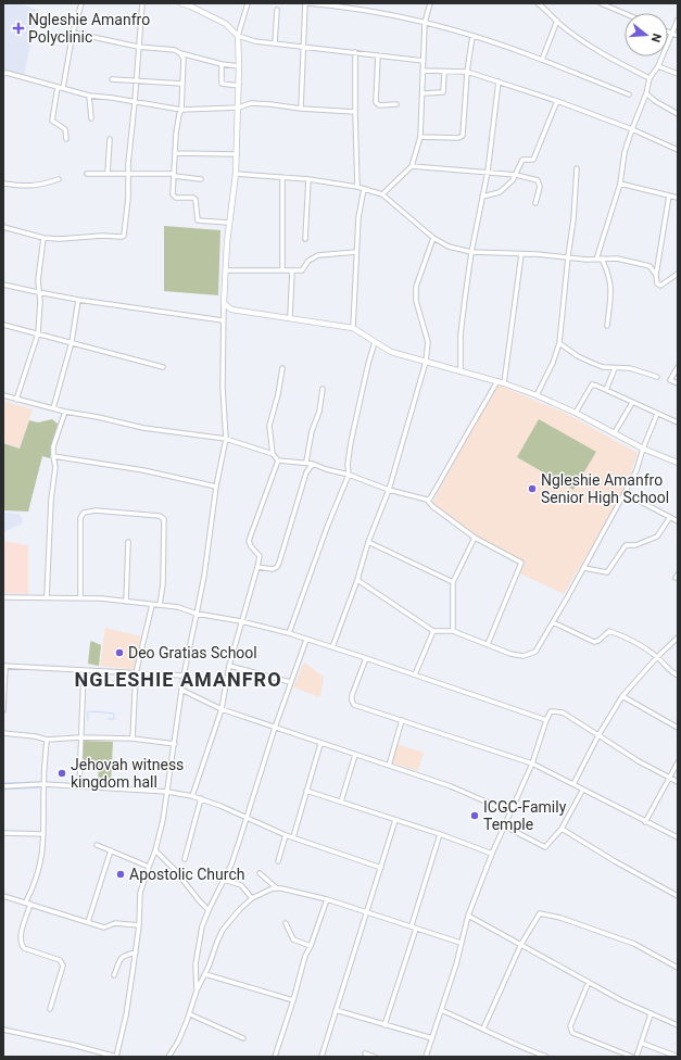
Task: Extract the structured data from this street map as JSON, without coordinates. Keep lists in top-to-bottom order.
{
  "districts": ["NGLESHIE AMANFRO"],
  "places": {
    "health": ["Ngleshie Amanfro Polyclinic"],
    "other": [
      "Ngleshie Amanfro Senior High School",
      "Deo Gratias School",
      "Jehovah witness kingdom hall",
      "ICGC-Family Temple",
      "Apostolic Church"
    ]
  },
  "north": "right"
}
